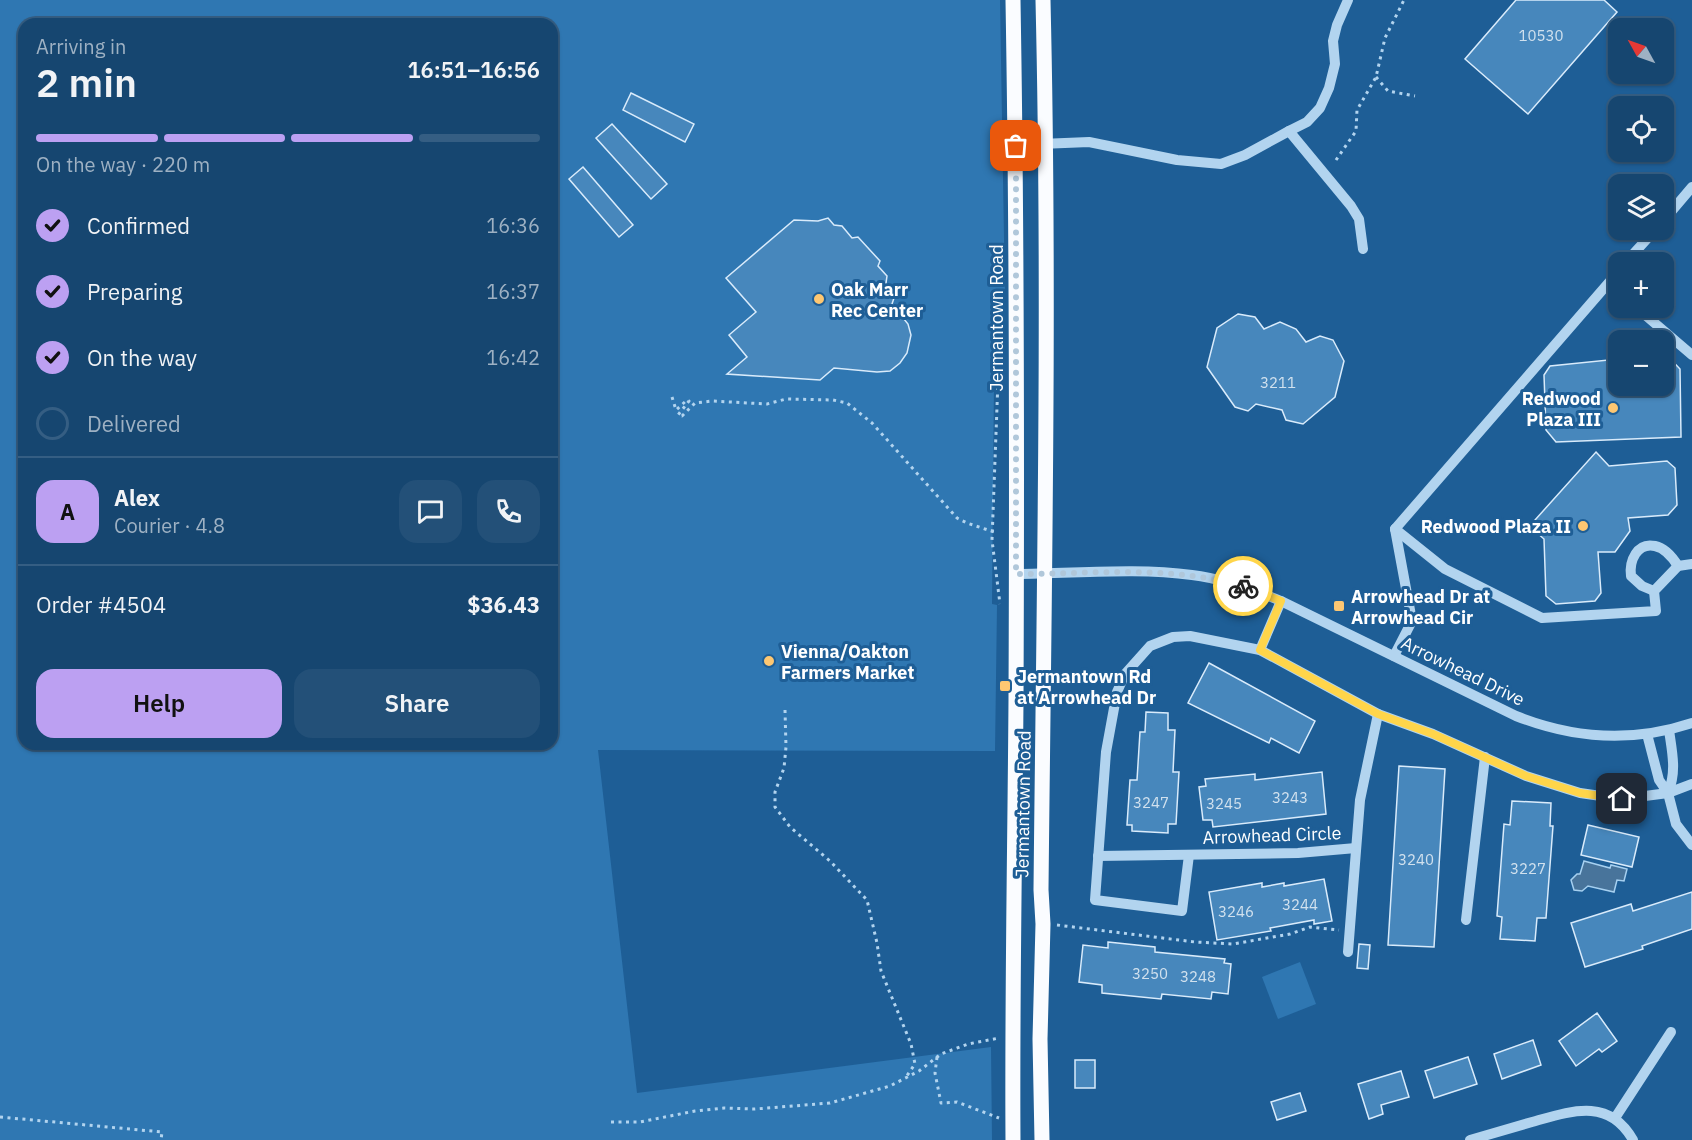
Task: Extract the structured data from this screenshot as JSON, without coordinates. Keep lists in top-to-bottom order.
{
  "streets": {
    "main road": ["Jermantown Road"],
    "street": ["Arrowhead Drive", "Arrowhead Circle"]
  },
  "crossings": [
    ["Jermantown Road", "Arrowhead Drive"]
  ],
  "places": {
    "other": [
      "Oak Marr Rec Center",
      "Redwood Plaza III",
      "Redwood Plaza II",
      "Vienna/Oakton Farmers Market"
    ],
    "transit": ["Arrowhead Dr at Arrowhead Cir", "Jermantown Rd at Arrowhead Dr"]
  },
  "house_numbers": [
    "10530",
    "3211",
    "3243",
    "3247",
    "3245",
    "3240",
    "3227",
    "3244",
    "3246",
    "3250",
    "3248"
  ],
  "north": "top left",
  "page": {
    "map_buttons": ["+", "−"],
    "heading": ["2 min", "Arriving in", "16:51–16:56"],
    "panel": [
      "Alex",
      "Courier · 4.8",
      "Order #4504",
      "$36.43"
    ],
    "bar": "On the way · 220 m",
    "list": [
      ["Confirmed", "16:36"],
      ["Preparing", "16:37"],
      ["On the way", "16:42"],
      "Delivered"
    ],
    "round": "A",
    "buttons": ["Help", "Share"]
  }
}
